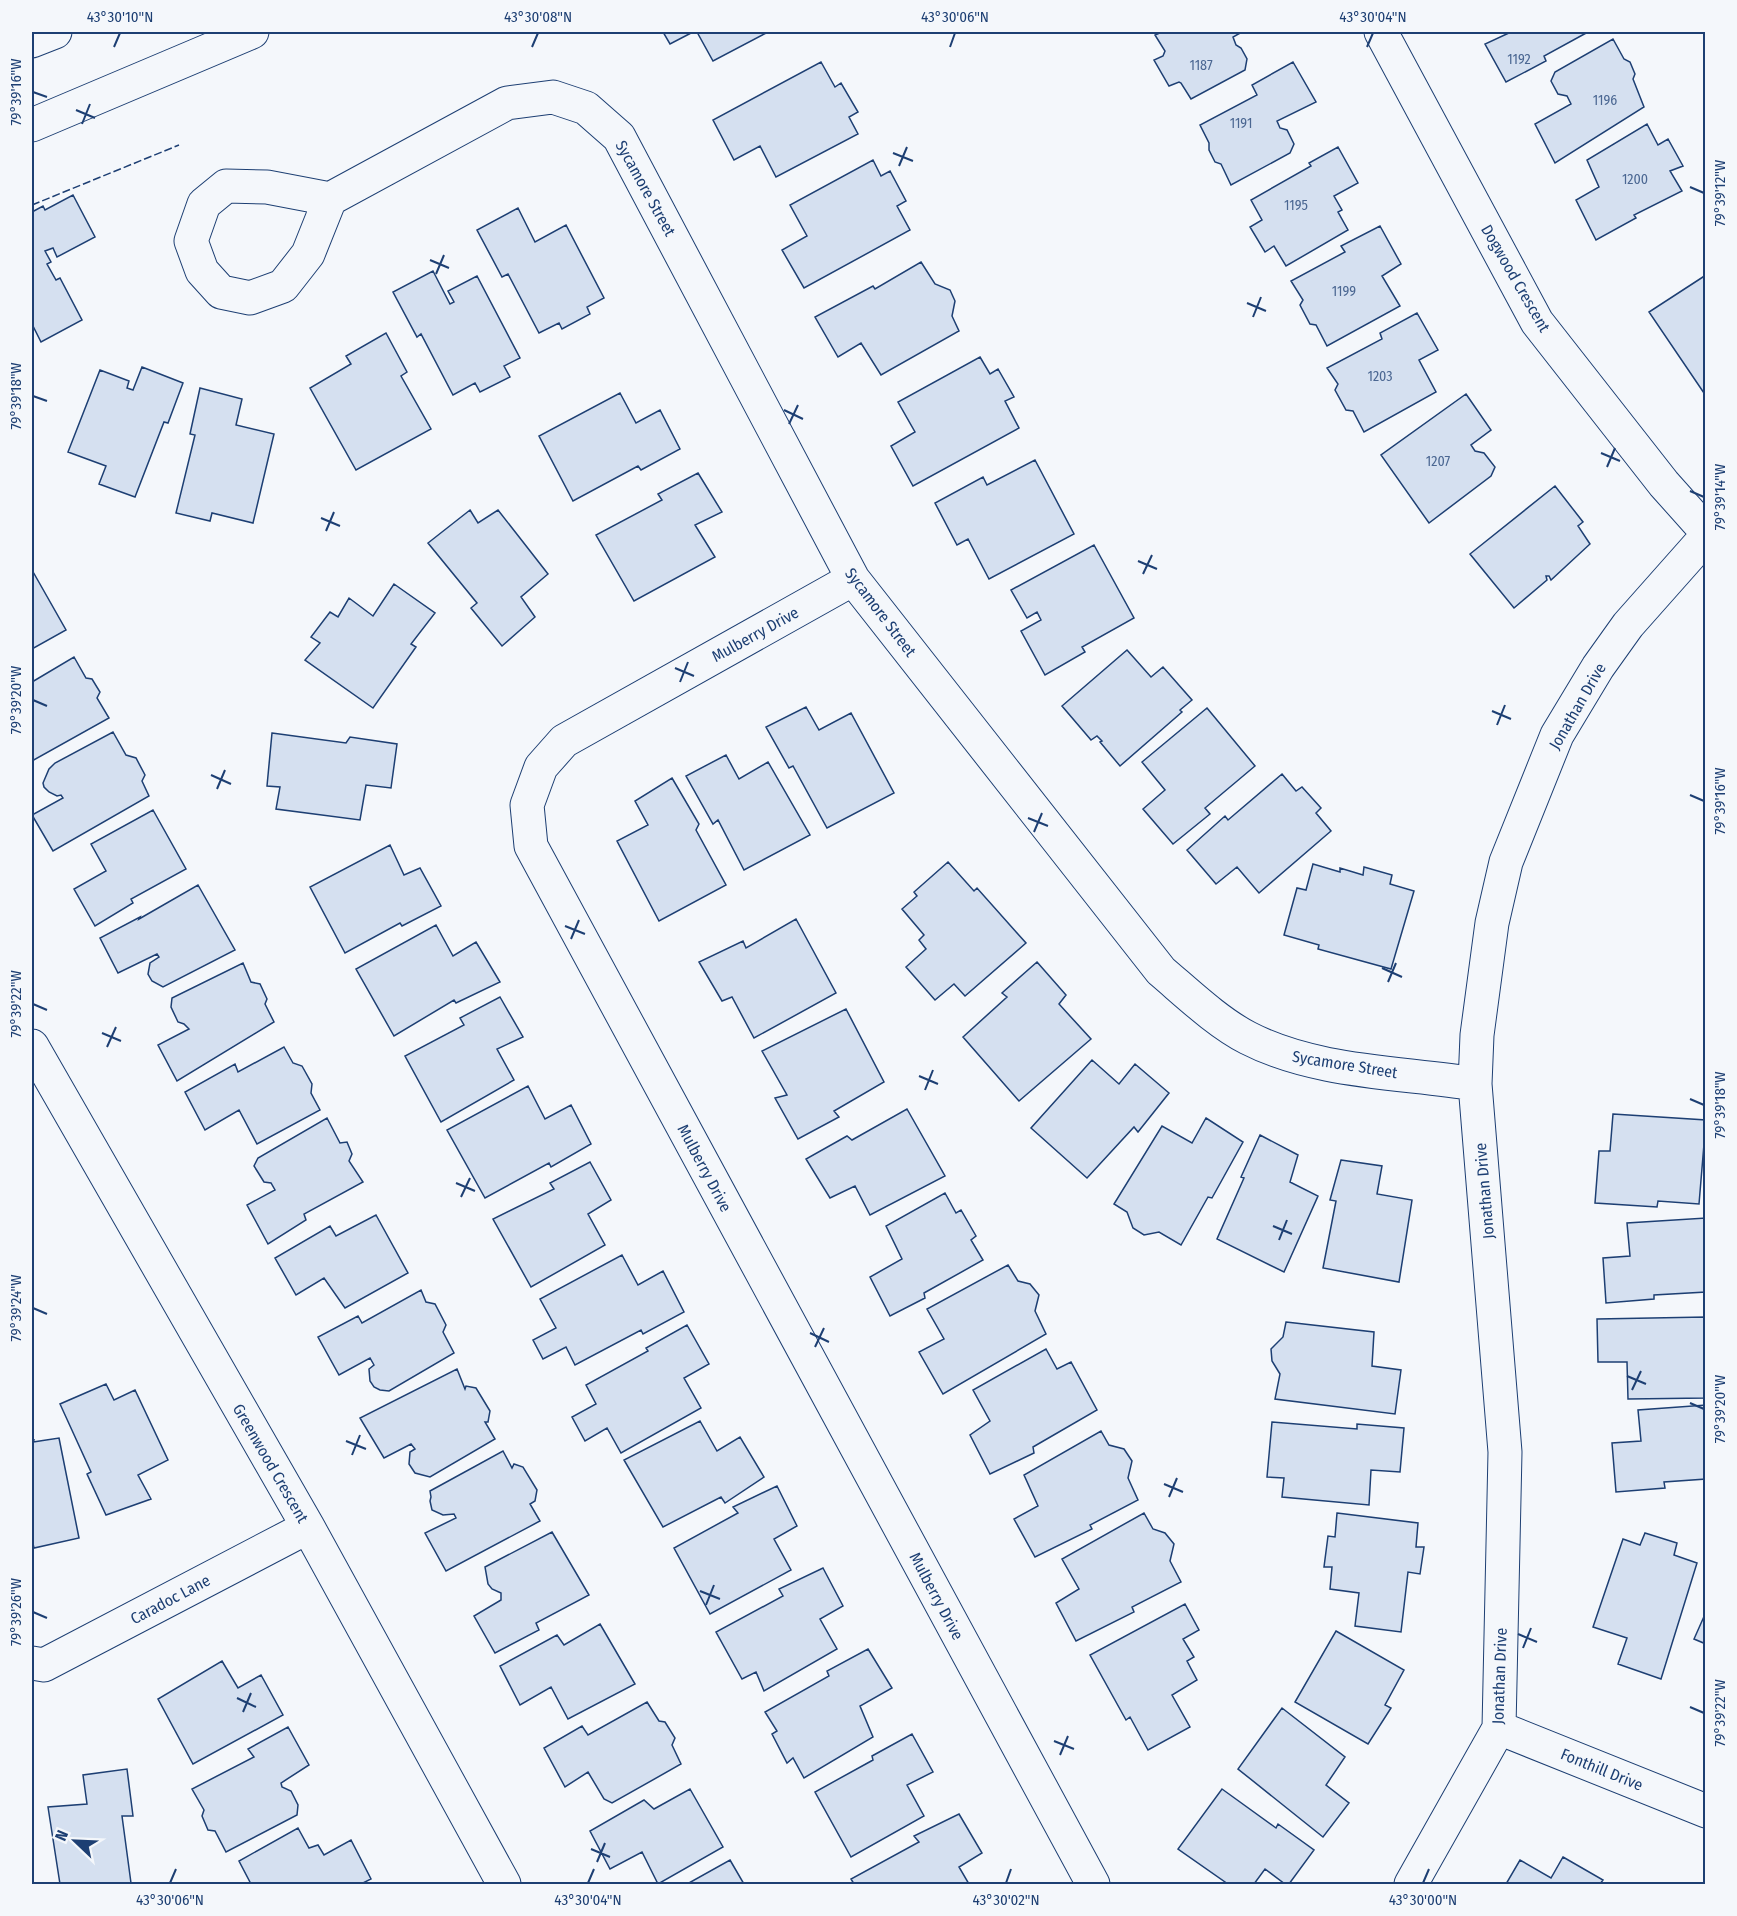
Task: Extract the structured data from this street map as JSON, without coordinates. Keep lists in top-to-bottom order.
{
  "streets": {
    "street": [
      "Sycamore Street",
      "Dogwood Crescent",
      "Mulberry Drive",
      "Jonathan Drive",
      "Greenwood Crescent",
      "Caradoc Lane",
      "Fonthill Drive"
    ]
  },
  "crossings": [
    ["Sycamore Street", "Mulberry Drive"],
    ["Sycamore Street", "Jonathan Drive"],
    ["Jonathan Drive", "Fonthill Drive"],
    ["Greenwood Crescent", "Caradoc Lane"]
  ],
  "house_numbers": [
    "1192",
    "1187",
    "1196",
    "1191",
    "1200",
    "1195",
    "1199",
    "1203",
    "1207"
  ],
  "north": "top left",
  "coordinates": [
    "43°30'10\"N",
    "43°30'08\"N",
    "43°30'06\"N",
    "43°30'04\"N",
    "79°39'16\"W",
    "79°39'12\"W",
    "79°39'18\"W",
    "79°39'14\"W",
    "79°39'20\"W",
    "79°39'22\"W",
    "79°39'24\"W",
    "79°39'26\"W",
    "43°30'02\"N",
    "43°30'00\"N"
  ]
}
